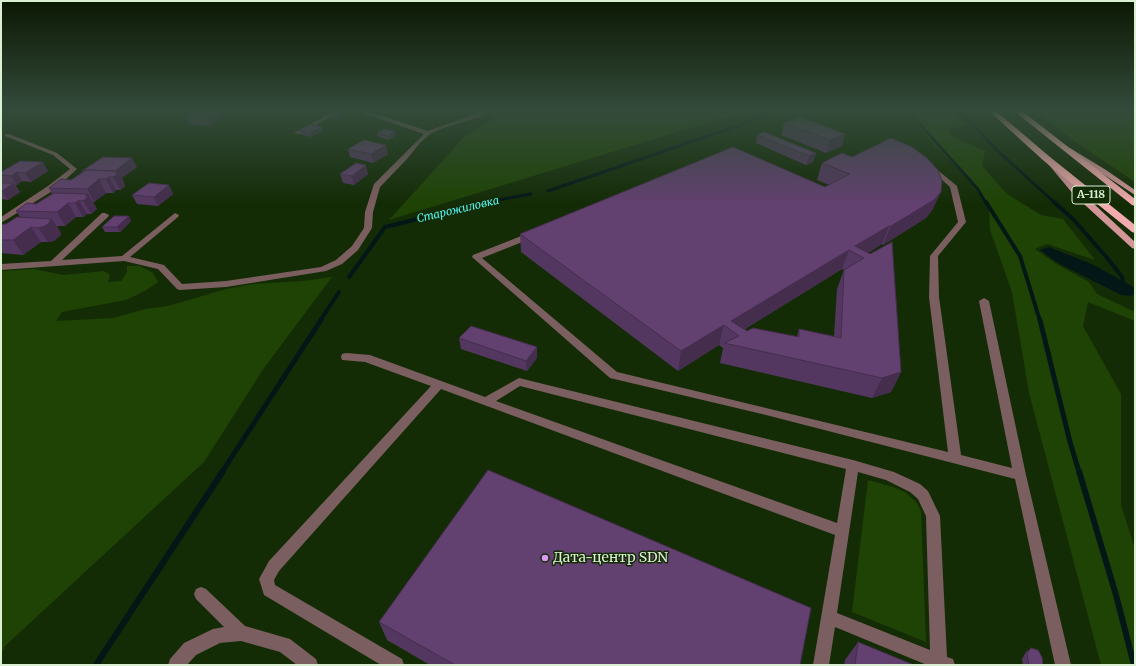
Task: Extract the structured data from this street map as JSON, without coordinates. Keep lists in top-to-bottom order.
{
  "streets": {
    "highway": ["А-118"]
  },
  "water": ["Старожиловка"],
  "places": ["Дата-центр SDN"]
}
